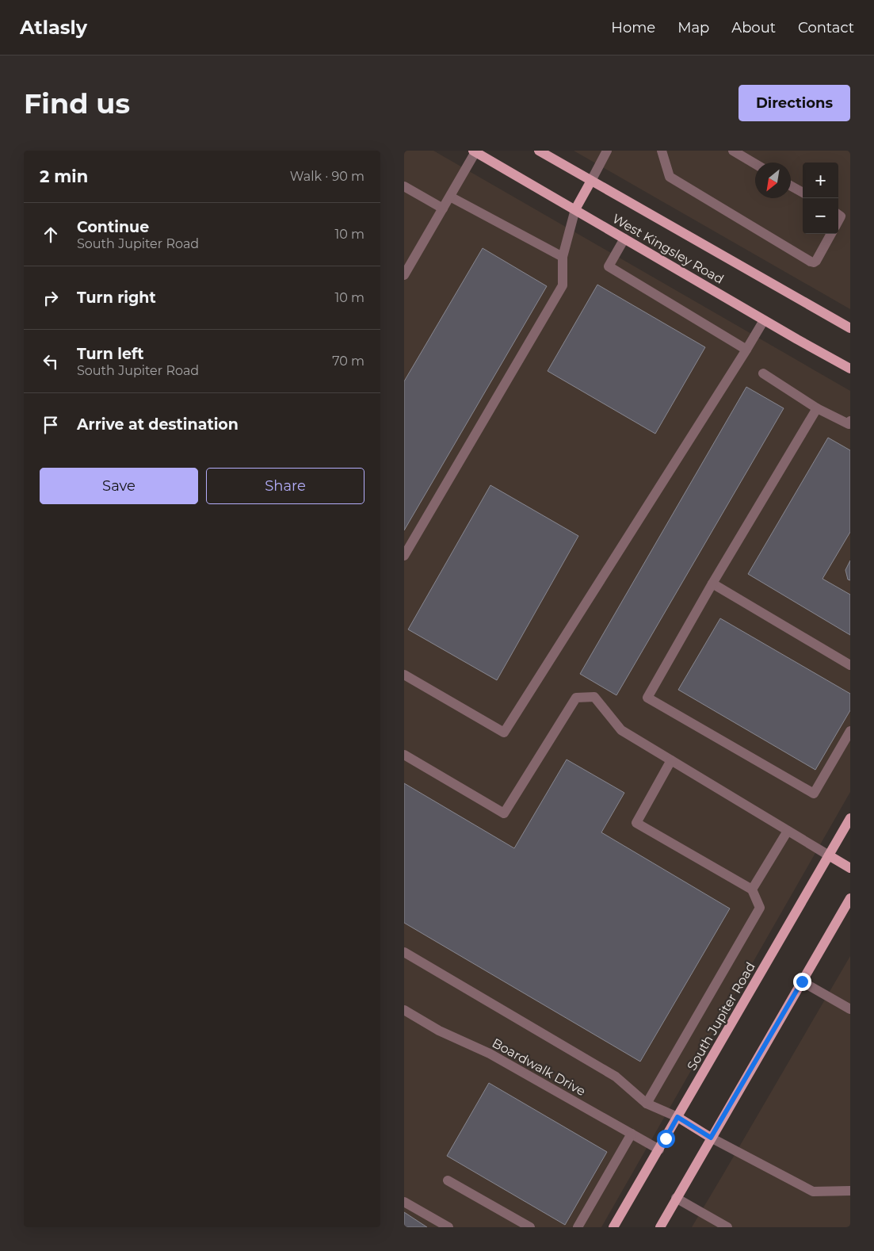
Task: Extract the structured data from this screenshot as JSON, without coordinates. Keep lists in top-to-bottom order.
{
  "streets": {
    "main road": ["West Kingsley Road", "South Jupiter Road"],
    "street": ["Boardwalk Drive"]
  },
  "crossings": [
    ["South Jupiter Road", "Boardwalk Drive"]
  ],
  "north": "bottom left",
  "page": {
    "header": "Atlasly",
    "nav": [
      "Home",
      "Map",
      "About",
      "Contact"
    ],
    "buttons": [
      "Directions",
      ["Save", "Share"]
    ],
    "title": "Find us",
    "heading": ["2 min", "Walk · 90 m"],
    "map_buttons": ["+", "−"],
    "list": [
      ["Continue", "South Jupiter Road", "10 m"],
      ["Turn right", "10 m"],
      ["Turn left", "South Jupiter Road", "70 m"],
      "Arrive at destination"
    ]
  }
}
